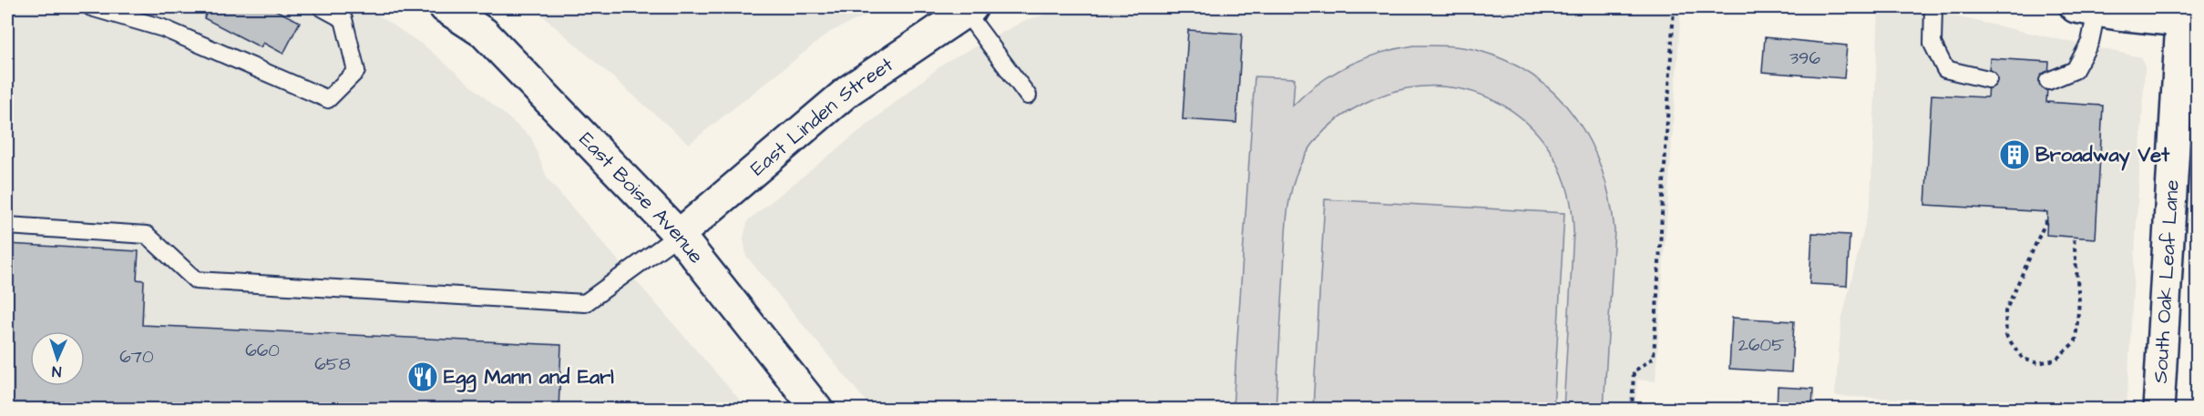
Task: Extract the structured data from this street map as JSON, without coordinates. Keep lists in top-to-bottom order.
{
  "streets": {
    "street": ["East Linden Street", "East Boise Avenue", "South Oak Leaf Lane"]
  },
  "crossings": [
    ["East Linden Street", "East Boise Avenue"]
  ],
  "places": {
    "building": ["Broadway Vet"],
    "restaurant": ["Egg Mann and Earl"]
  },
  "house_numbers": [
    "396",
    "2605",
    "660",
    "670",
    "658"
  ],
  "north": "bottom"
}
